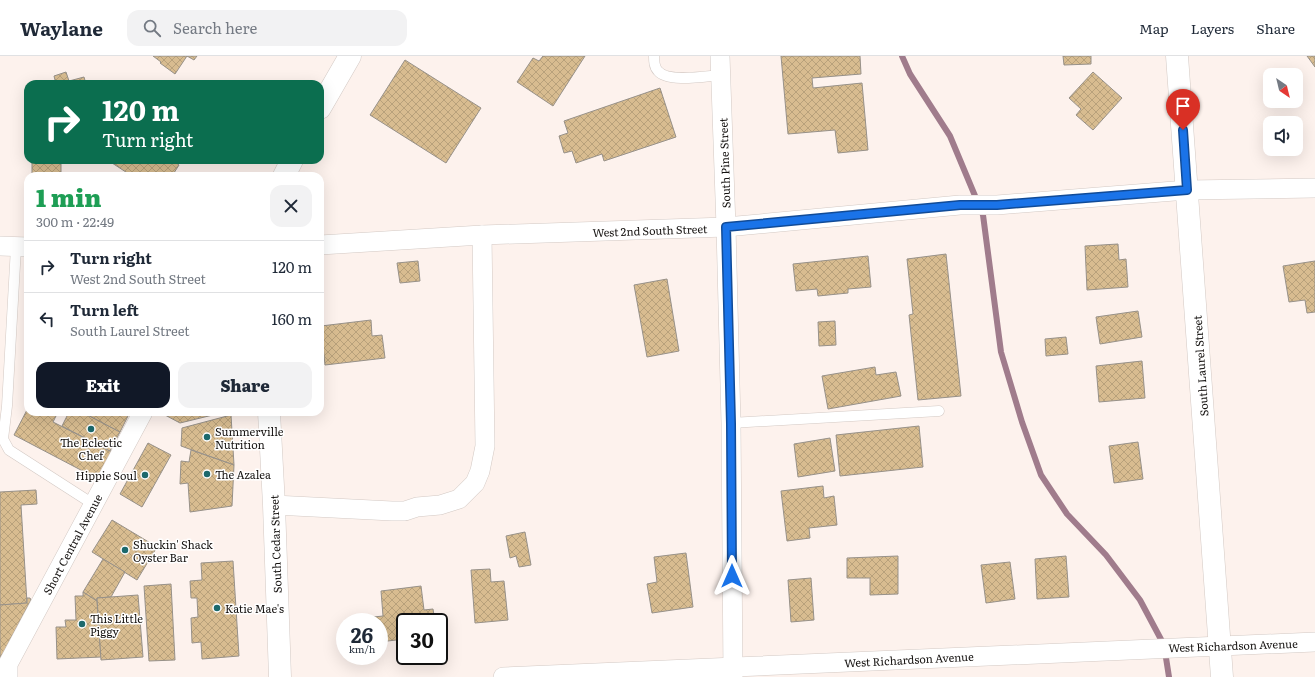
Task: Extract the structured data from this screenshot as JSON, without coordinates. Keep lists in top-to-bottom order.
{
  "streets": {
    "street": [
      "South Pine Street",
      "West 2nd South Street",
      "South Laurel Street",
      "Short Central Avenue",
      "South Cedar Street",
      "West Richardson Avenue"
    ]
  },
  "crossings": [
    ["South Pine Street", "West 2nd South Street"],
    ["South Pine Street", "West Richardson Avenue"],
    ["West 2nd South Street", "South Laurel Street"],
    ["South Laurel Street", "West Richardson Avenue"]
  ],
  "places": [
    "The Eclectic Chef",
    "Summerville Nutrition",
    "The Azalea",
    "Hippie Soul",
    "Shuckin' Shack Oyster Bar",
    "Katie Mae's",
    "This Little Piggy"
  ],
  "north": "bottom right",
  "page": {
    "header": "Waylane",
    "search": "Search here",
    "nav": ["Map", "Layers", "Share"],
    "turn": ["120 m", "Turn right"],
    "heading": ["1 min", "300 m · 22:49"],
    "list": [
      {
        "name": "Turn right",
        "note": "West 2nd South Street",
        "value": "120 m"
      },
      {
        "name": "Turn left",
        "note": "South Laurel Street",
        "value": "160 m"
      }
    ],
    "buttons": ["Exit", "Share"],
    "speed": "26 km/h",
    "limit": "30"
  }
}
